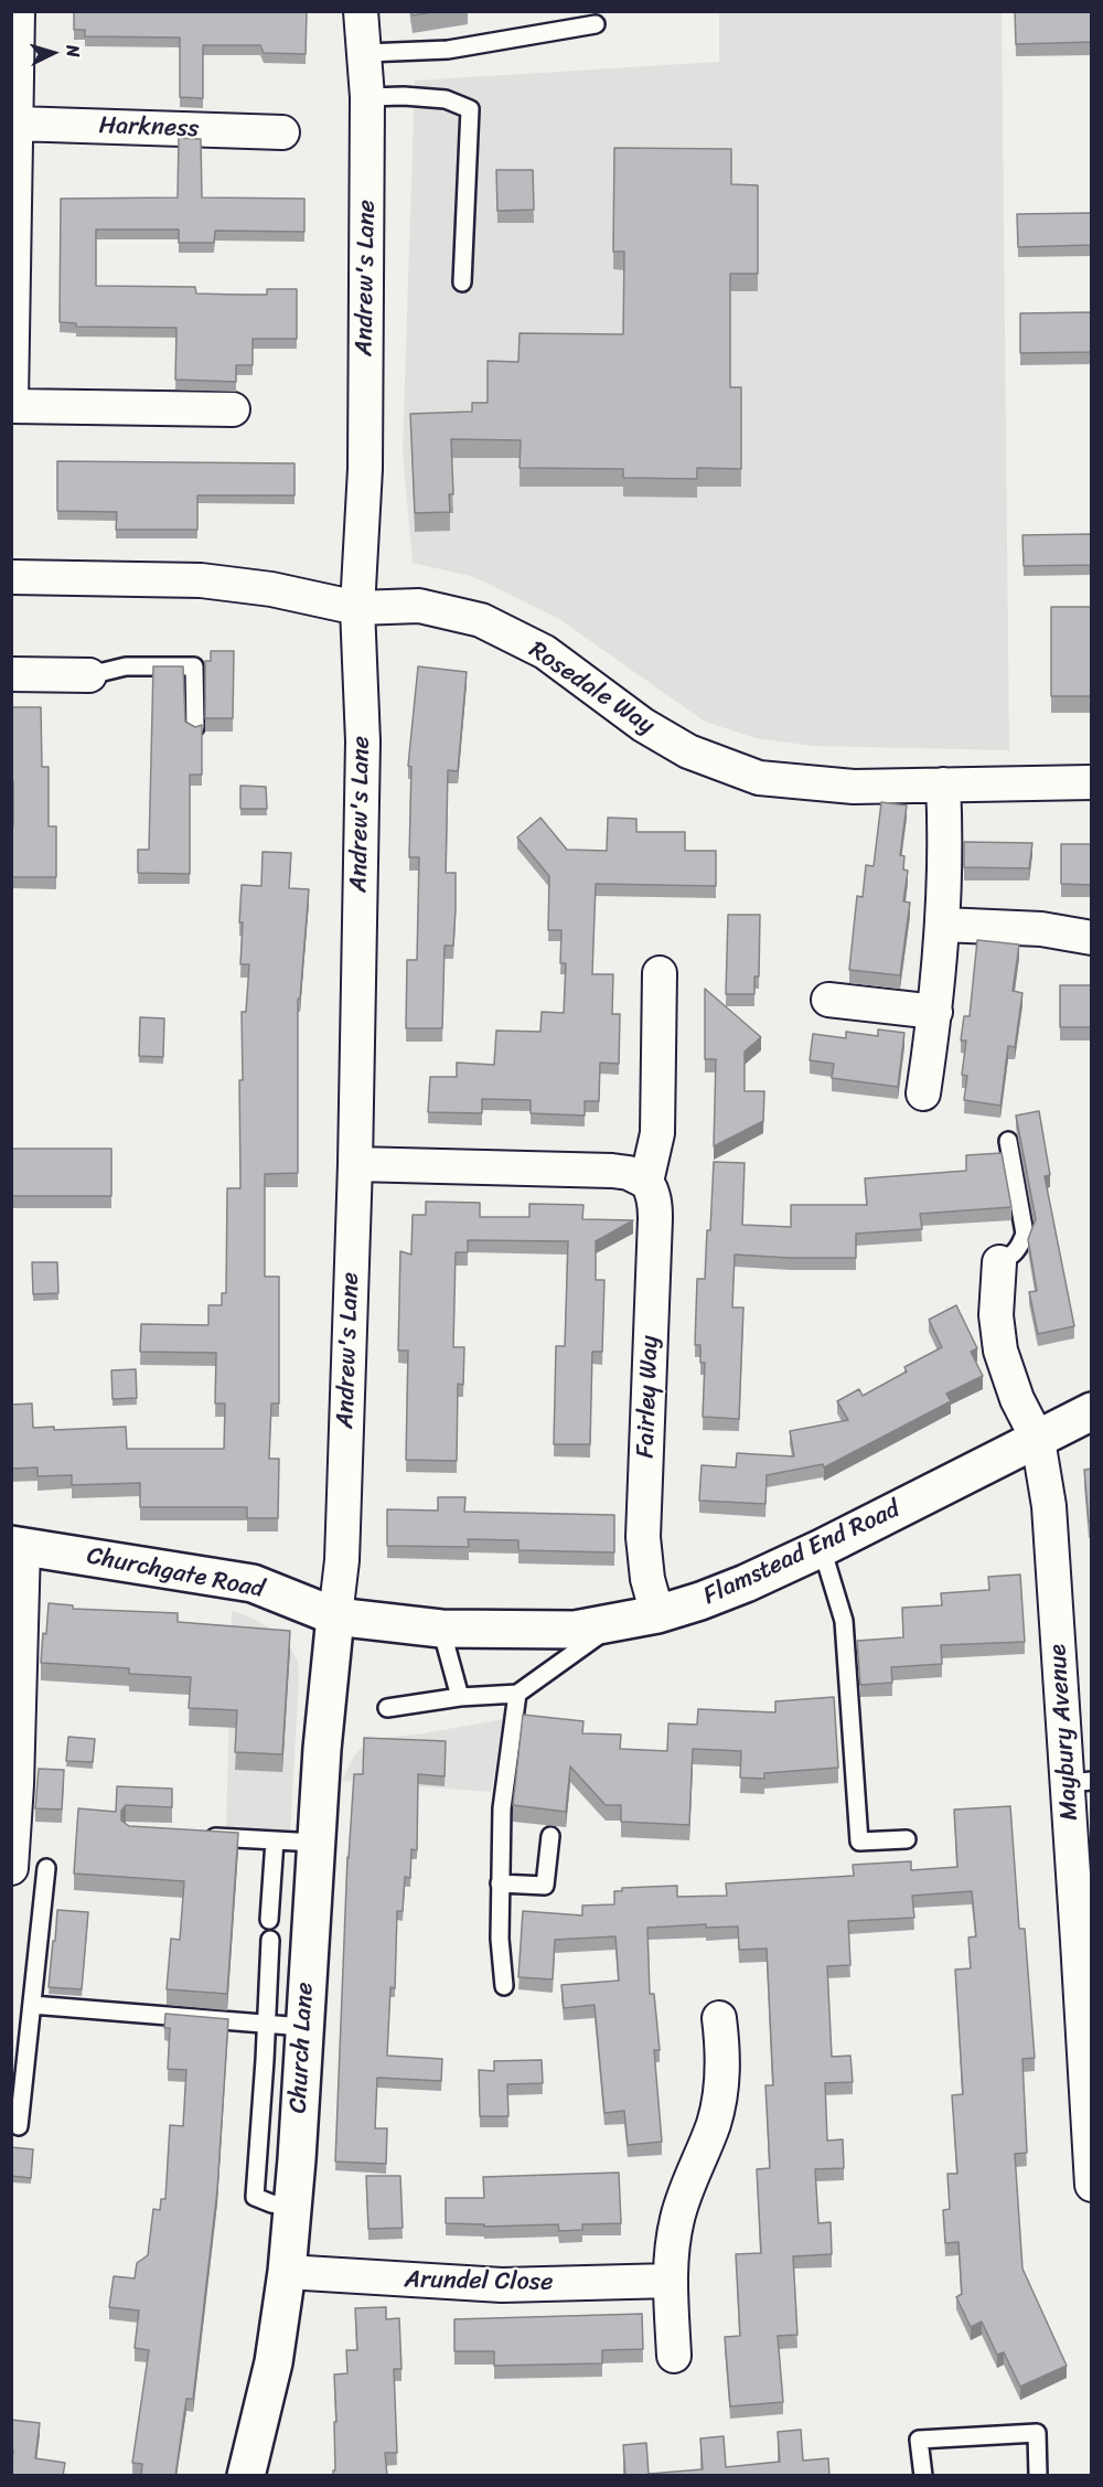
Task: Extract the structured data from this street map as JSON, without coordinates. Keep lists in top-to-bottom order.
{
  "streets": {
    "main road": ["Flamstead End Road", "Churchgate Road", "Church Lane"],
    "street": [
      "Harkness",
      "Andrew's Lane",
      "Rosedale Way",
      "Fairley Way",
      "Maybury Avenue",
      "Arundel Close"
    ]
  },
  "crossings": [
    ["Andrew's Lane", "Rosedale Way"],
    ["Andrew's Lane", "Flamstead End Road"],
    ["Andrew's Lane", "Churchgate Road"],
    ["Andrew's Lane", "Church Lane"],
    ["Fairley Way", "Flamstead End Road"],
    ["Flamstead End Road", "Churchgate Road"],
    ["Flamstead End Road", "Maybury Avenue"],
    ["Flamstead End Road", "Church Lane"],
    ["Churchgate Road", "Church Lane"],
    ["Church Lane", "Arundel Close"]
  ],
  "north": "right"
}
